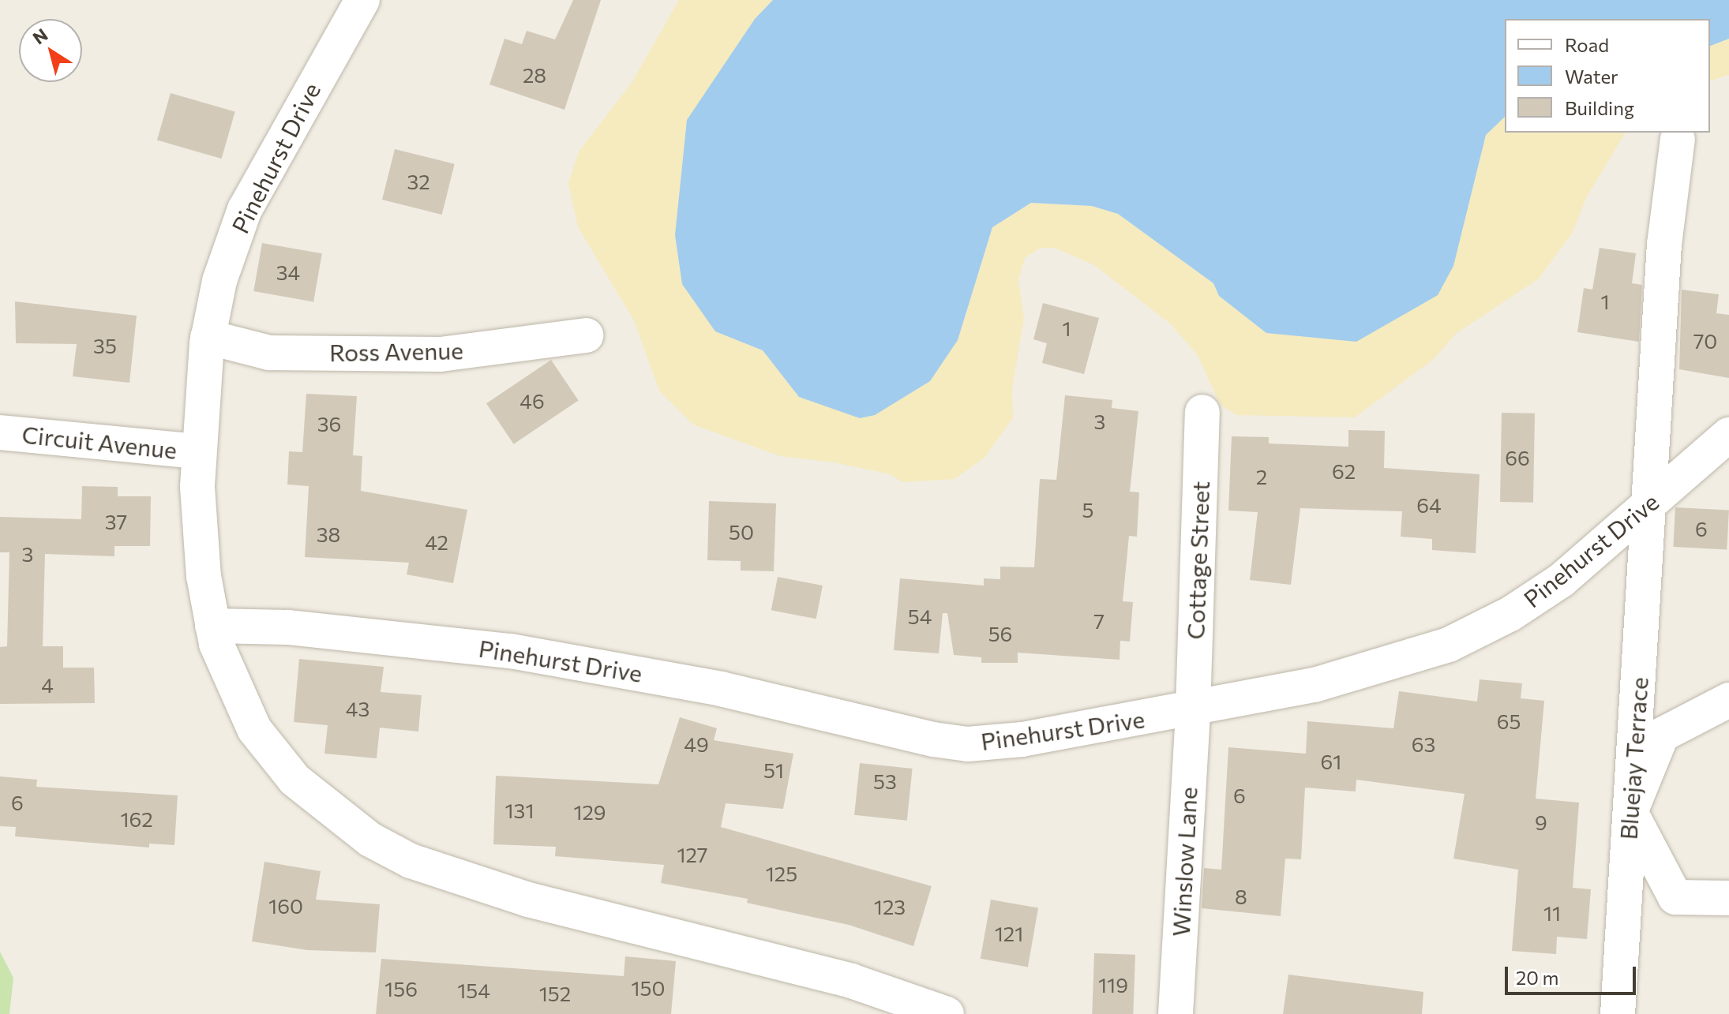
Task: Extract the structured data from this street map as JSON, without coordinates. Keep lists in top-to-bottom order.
{
  "streets": {
    "street": [
      "Pinehurst Drive",
      "Ross Avenue",
      "Circuit Avenue",
      "Cottage Street",
      "Bluejay Terrace",
      "Winslow Lane"
    ]
  },
  "crossings": [
    ["Pinehurst Drive", "Ross Avenue"],
    ["Pinehurst Drive", "Circuit Avenue"],
    ["Pinehurst Drive", "Cottage Street"],
    ["Pinehurst Drive", "Bluejay Terrace"],
    ["Pinehurst Drive", "Winslow Lane"],
    ["Cottage Street", "Winslow Lane"]
  ],
  "house_numbers": [
    "28",
    "32",
    "34",
    "1",
    "1",
    "70",
    "35",
    "46",
    "3",
    "36",
    "66",
    "62",
    "2",
    "64",
    "5",
    "37",
    "6",
    "50",
    "38",
    "42",
    "3",
    "54",
    "7",
    "56",
    "4",
    "43",
    "65",
    "49",
    "63",
    "61",
    "51",
    "53",
    "6",
    "6",
    "131",
    "129",
    "162",
    "9",
    "127",
    "125",
    "8",
    "160",
    "123",
    "11",
    "121",
    "119",
    "150",
    "156",
    "154",
    "152"
  ],
  "legend": ["Road", "Water", "Building"],
  "scale_bar": "20 m",
  "north": "top left"
}
